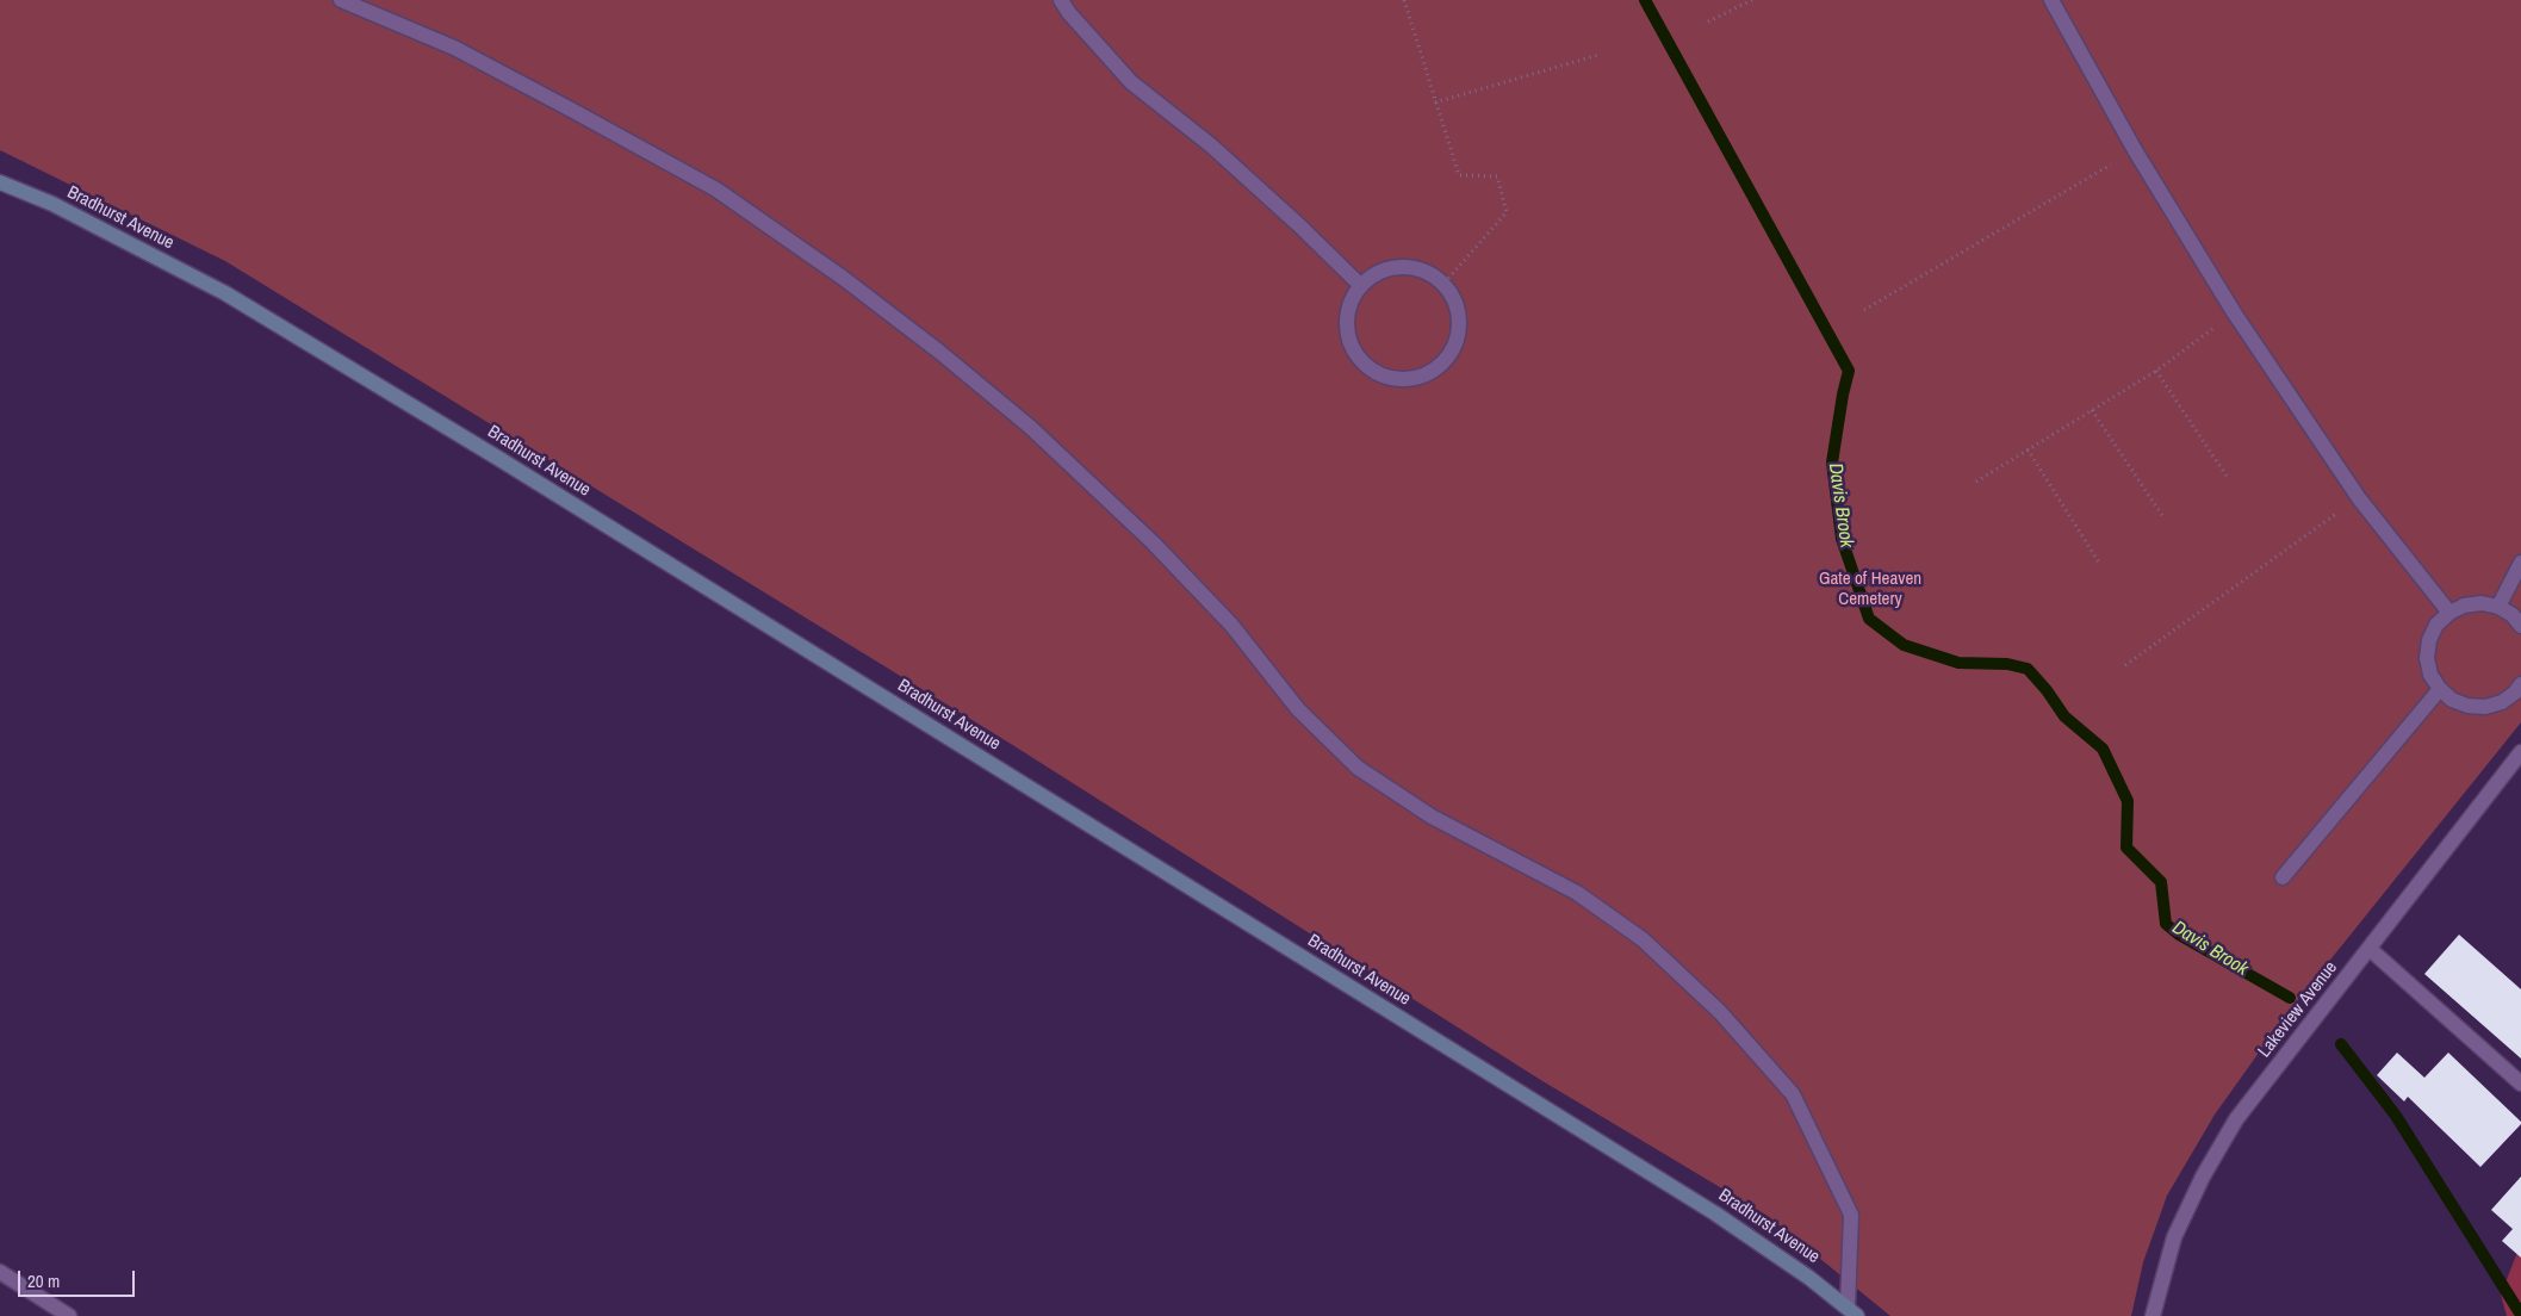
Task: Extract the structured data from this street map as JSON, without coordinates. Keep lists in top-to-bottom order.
{
  "streets": {
    "main road": ["Bradhurst Avenue"],
    "street": ["Lakeview Avenue"]
  },
  "water": ["Davis Brook"],
  "parks": ["Gate of Heaven Cemetery"],
  "scale_bar": "20 m"
}
